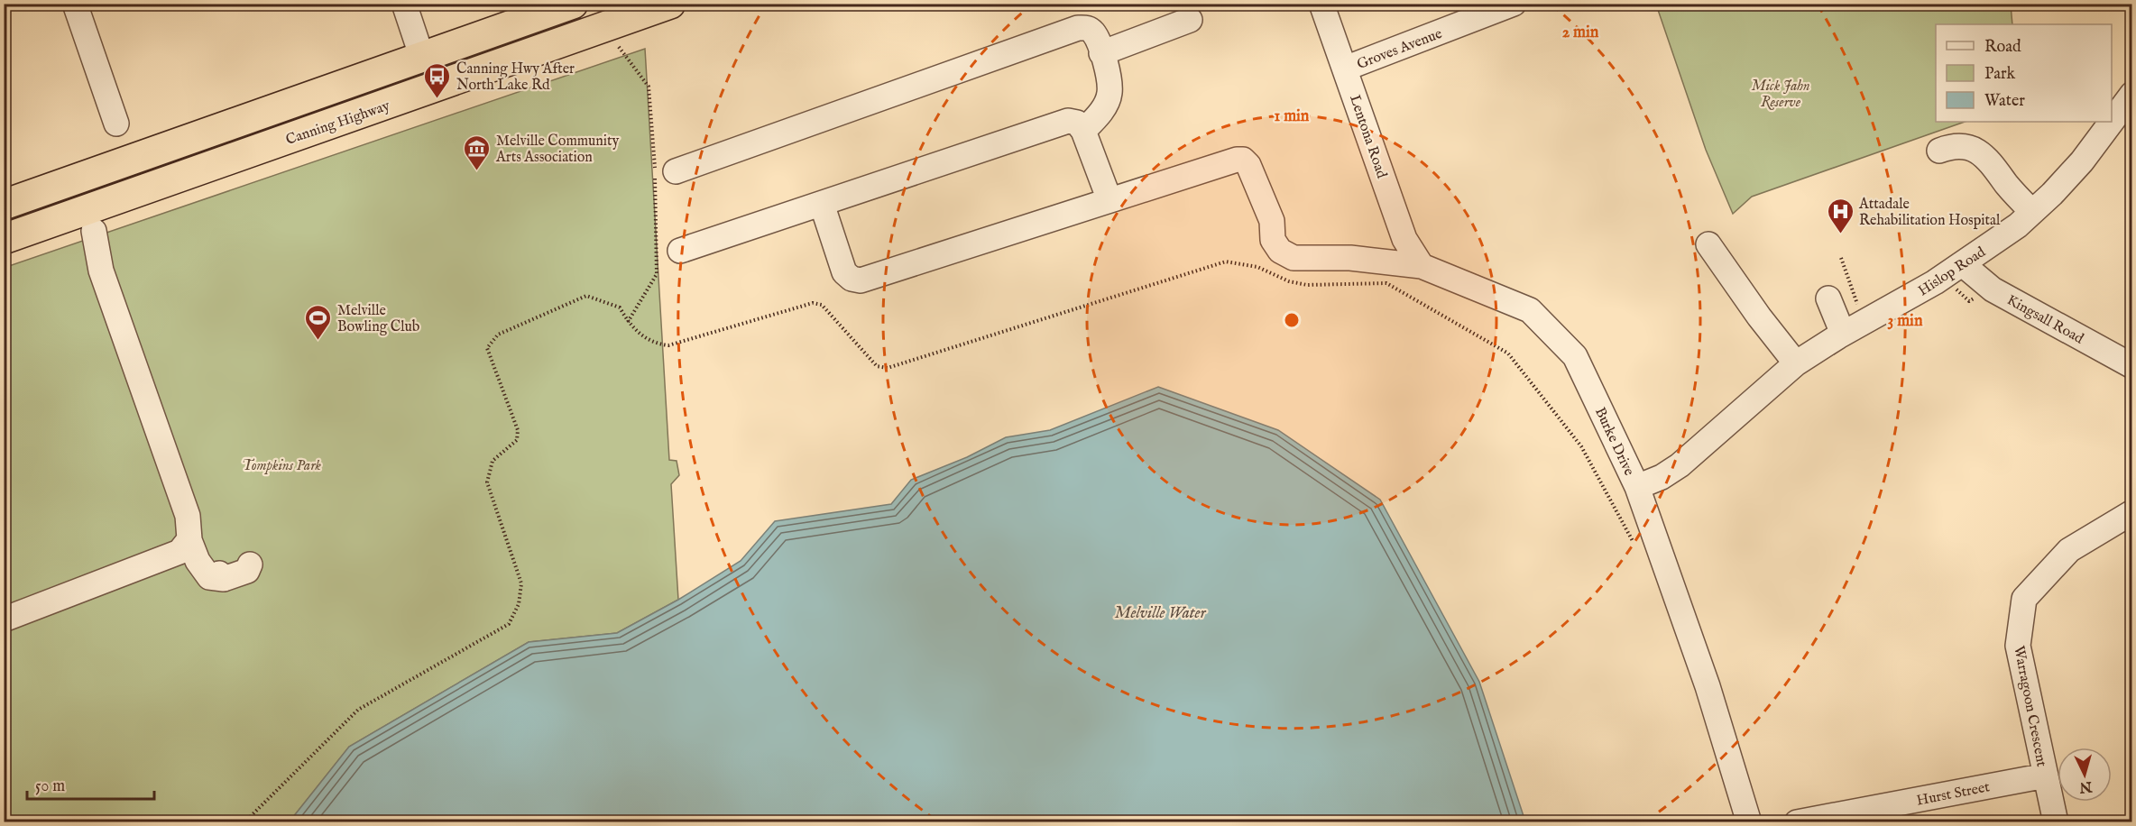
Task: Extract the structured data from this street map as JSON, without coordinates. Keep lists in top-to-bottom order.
{
  "streets": {
    "highway": ["Canning Highway"],
    "street": [
      "Groves Avenue",
      "Lentona Road",
      "Hislop Road",
      "Kingsall Road",
      "Burke Drive",
      "Warragoon Crescent",
      "Hurst Street"
    ]
  },
  "crossings": [
    ["Groves Avenue", "Lentona Road"],
    ["Lentona Road", "Burke Drive"],
    ["Hislop Road", "Kingsall Road"],
    ["Hislop Road", "Burke Drive"],
    ["Warragoon Crescent", "Hurst Street"]
  ],
  "water": ["Melville Water"],
  "parks": ["Mick Jahn Reserve", "Tompkins Park"],
  "places": {
    "bus stop": ["Canning Hwy After North Lake Rd"],
    "museum": ["Melville Community Arts Association"],
    "hospital": ["Attadale Rehabilitation Hospital"],
    "sports": ["Melville Bowling Club"]
  },
  "legend": ["Road", "Park", "Water"],
  "scale_bar": "50 m",
  "north": "bottom",
  "rings": ["2 min", "1 min", "3 min"]
}
